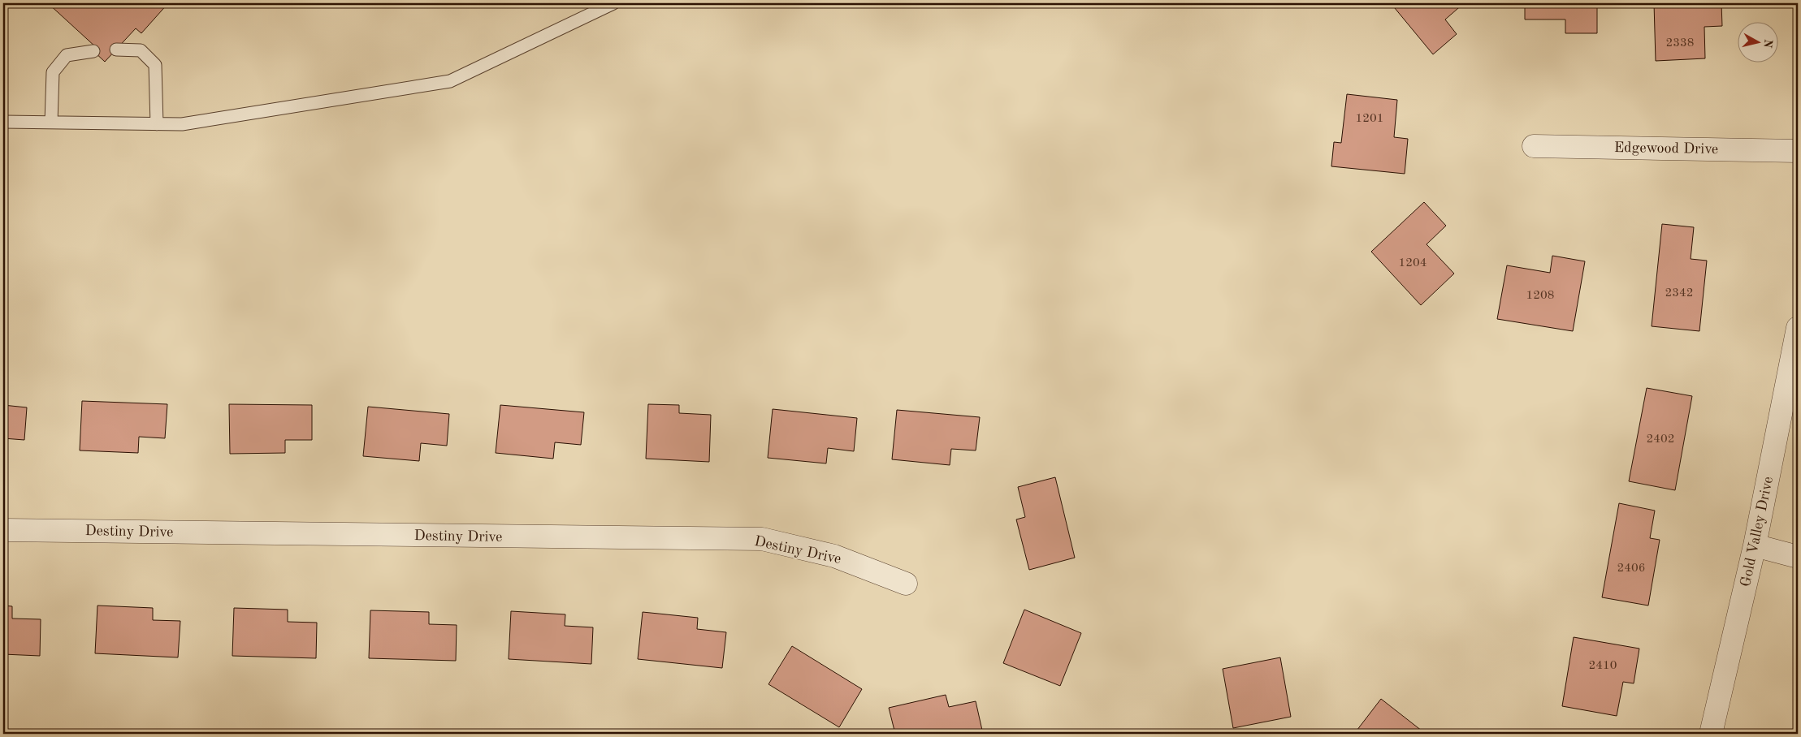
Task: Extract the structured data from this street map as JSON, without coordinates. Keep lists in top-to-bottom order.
{
  "streets": {
    "street": ["Edgewood Drive", "Destiny Drive", "Gold Valley Drive"]
  },
  "house_numbers": [
    "2338",
    "1201",
    "1204",
    "2342",
    "1208",
    "2402",
    "2406",
    "2410"
  ],
  "north": "right"
}
